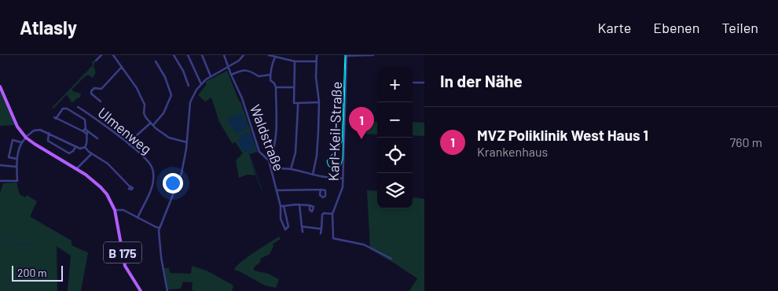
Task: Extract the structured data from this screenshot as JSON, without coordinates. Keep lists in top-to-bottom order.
{
  "streets": {
    "main road": ["B 175"],
    "street": ["Ulmenweg", "Karl-Keil-Straße", "Waldstraße"]
  },
  "scale_bar": "200 m",
  "page": {
    "header": "Atlasly",
    "nav": ["Karte", "Ebenen", "Teilen"],
    "heading": "In der Nähe",
    "map_buttons": ["+", "−"],
    "list": [
      {
        "mark": "1",
        "name": "MVZ Poliklinik West Haus 1",
        "note": "Krankenhaus",
        "value": "760 m"
      }
    ],
    "pins": "1",
    "scale": "200 m"
  }
}
